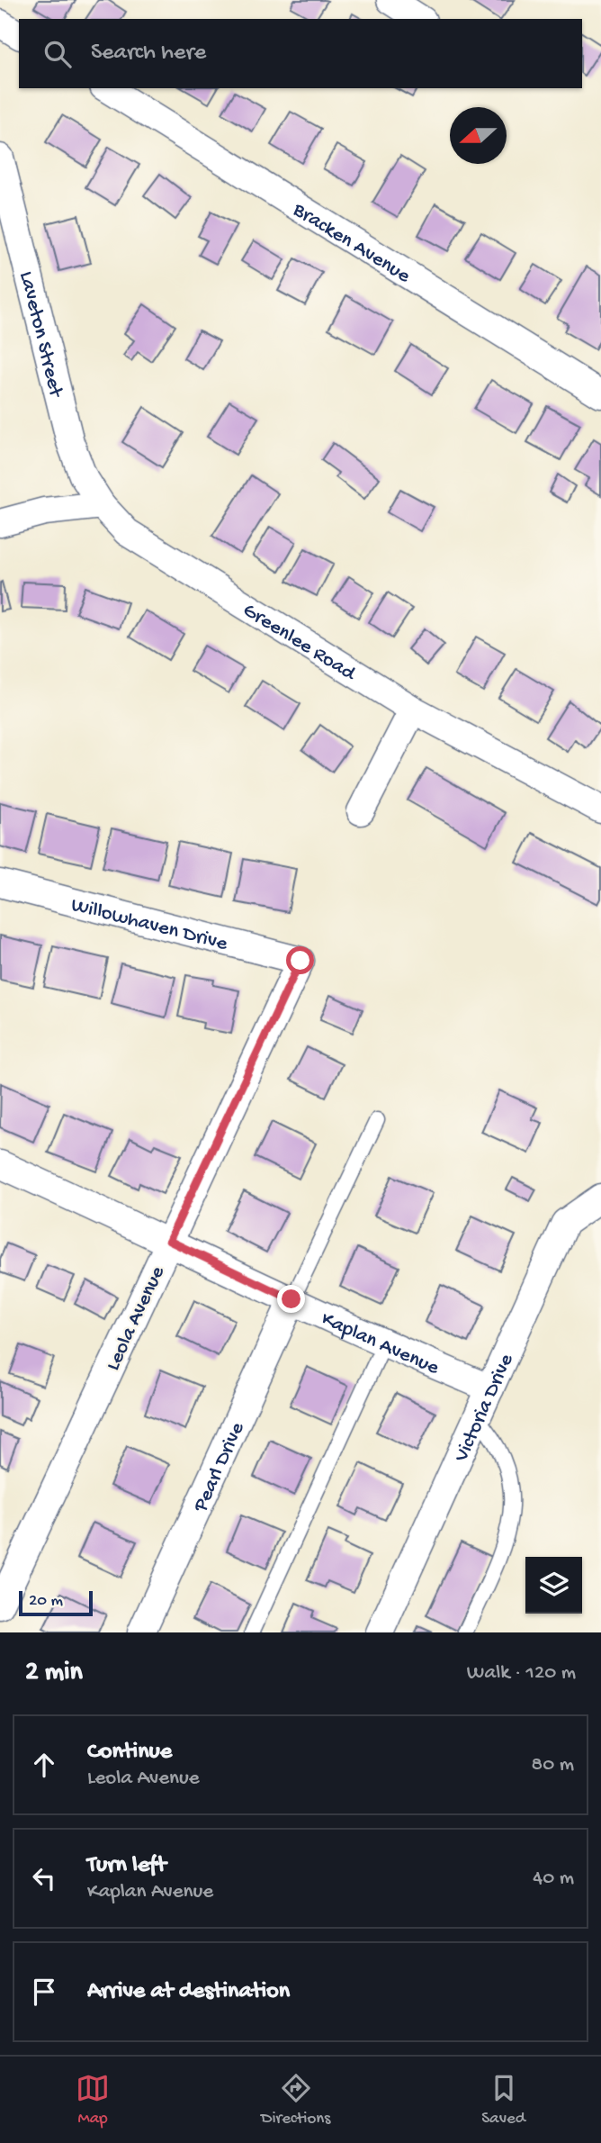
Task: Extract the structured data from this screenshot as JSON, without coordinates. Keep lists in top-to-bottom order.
{
  "streets": {
    "street": [
      "Bracken Avenue",
      "Laveton Street",
      "Greenlee Road",
      "Willowhaven Drive",
      "Leola Avenue",
      "Kaplan Avenue",
      "Victoria Drive",
      "Pearl Drive"
    ]
  },
  "crossings": [
    ["Laveton Street", "Greenlee Road"],
    ["Willowhaven Drive", "Leola Avenue"],
    ["Leola Avenue", "Kaplan Avenue"],
    ["Kaplan Avenue", "Victoria Drive"],
    ["Kaplan Avenue", "Pearl Drive"]
  ],
  "scale_bar": "20 m",
  "north": "left",
  "page": {
    "search": "Search here",
    "scale": "20 m",
    "heading": ["2 min", "Walk · 120 m"],
    "list": [
      ["Continue", "Leola Avenue", "80 m"],
      ["Turn left", "Kaplan Avenue", "40 m"],
      "Arrive at destination"
    ],
    "nav": ["Map", "Directions", "Saved"]
  }
}
